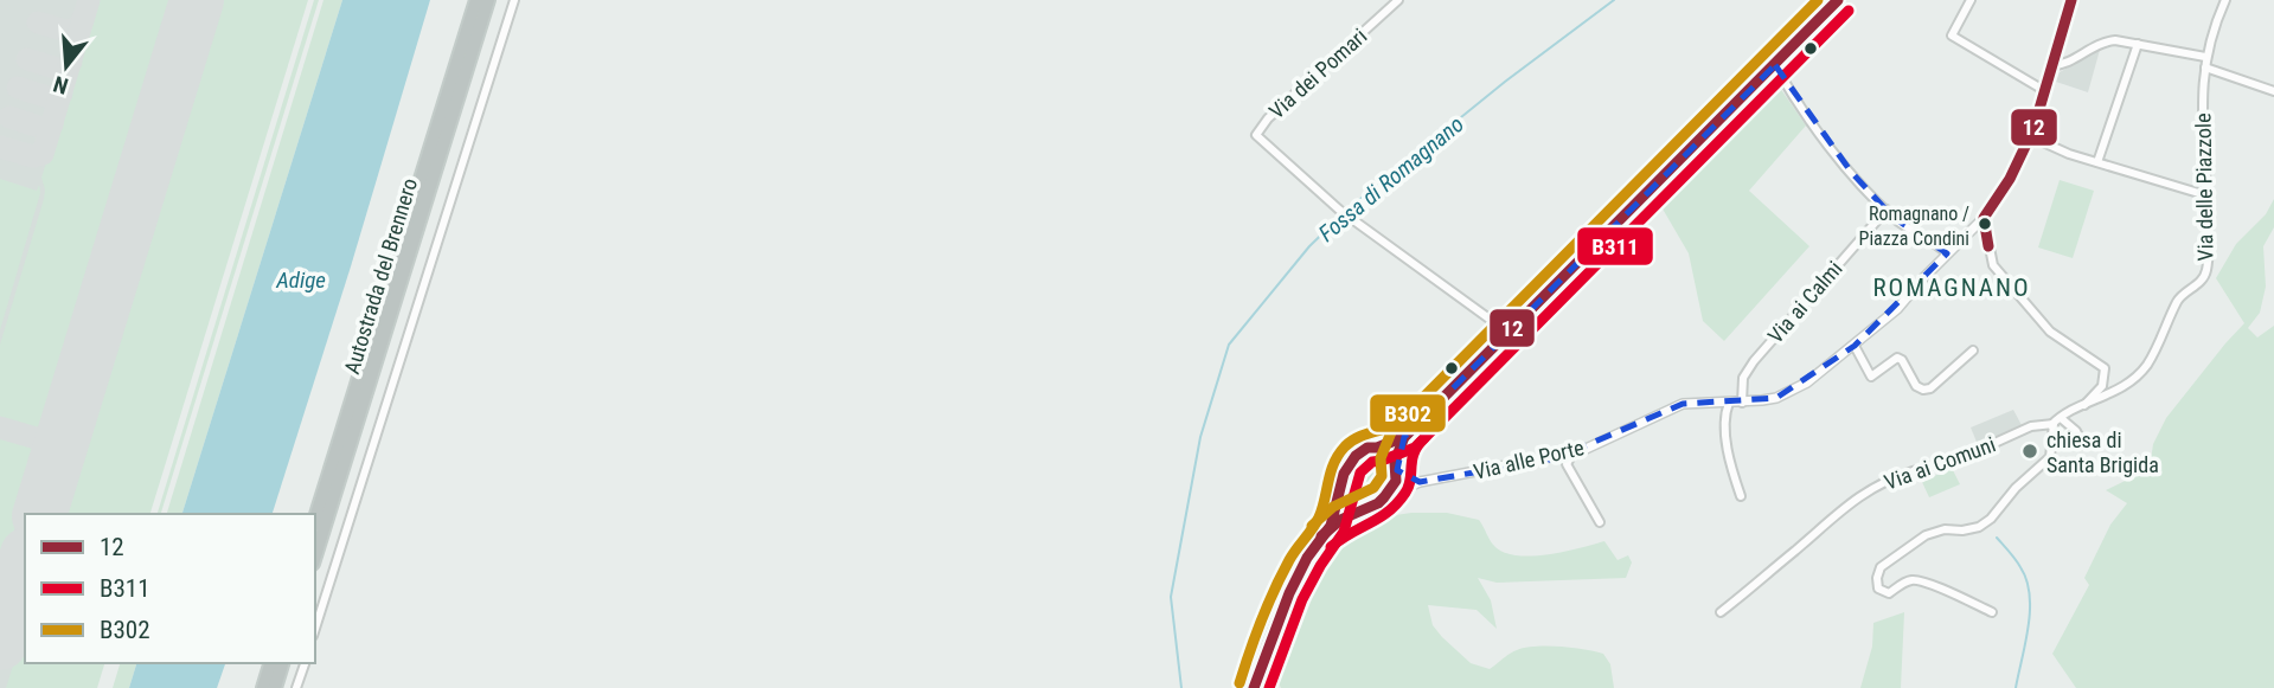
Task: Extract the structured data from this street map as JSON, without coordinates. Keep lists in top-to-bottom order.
{
  "streets": {
    "highway": ["Autostrada del Brennero"],
    "street": [
      "Via dei Pomari",
      "Via delle Piazzole",
      "Via ai Calmi",
      "Via alle Porte",
      "Via ai Comuni"
    ]
  },
  "crossings": [
    ["Via delle Piazzole", "Via ai Comuni"],
    ["Via ai Calmi", "Via alle Porte"]
  ],
  "districts": ["ROMAGNANO"],
  "water": ["Fossa di Romagnano", "Adige"],
  "places": ["Romagnano / Piazza Condini", "chiesa di Santa Brigida"],
  "lines": ["transit line 12", "transit line B302", "transit line B311"],
  "legend": ["12", "B311", "B302"],
  "north": "bottom"
}
